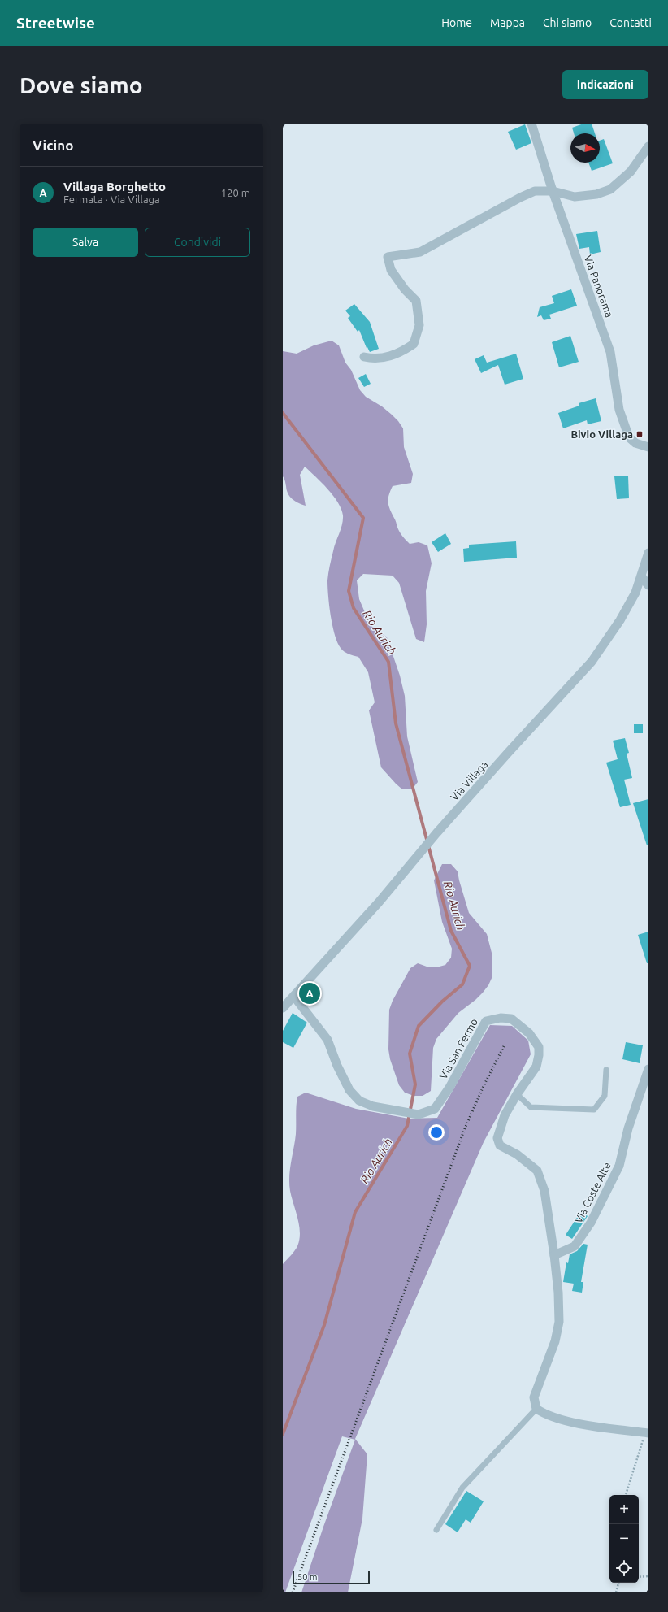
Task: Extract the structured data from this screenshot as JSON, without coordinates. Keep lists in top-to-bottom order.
{
  "streets": {
    "street": [
      "Via Panorama",
      "Via Villaga",
      "Via San Fermo",
      "Via Coste Alte"
    ]
  },
  "crossings": [
    ["Via Villaga", "Via San Fermo"],
    ["Via San Fermo", "Via Coste Alte"]
  ],
  "water": ["Rio Aurich"],
  "places": {
    "transit": ["Bivio Villaga"]
  },
  "scale_bar": "50 m",
  "north": "right",
  "page": {
    "header": "Streetwise",
    "nav": [
      "Home",
      "Mappa",
      "Chi siamo",
      "Contatti"
    ],
    "buttons": [
      "Indicazioni",
      ["Salva", "Condividi"]
    ],
    "title": "Dove siamo",
    "heading": "Vicino",
    "list": [
      {
        "mark": "A",
        "name": "Villaga Borghetto",
        "note": "Fermata · Via Villaga",
        "value": "120 m"
      }
    ],
    "pins": "A",
    "map_buttons": ["+", "−"],
    "scale": "50 m"
  }
}
